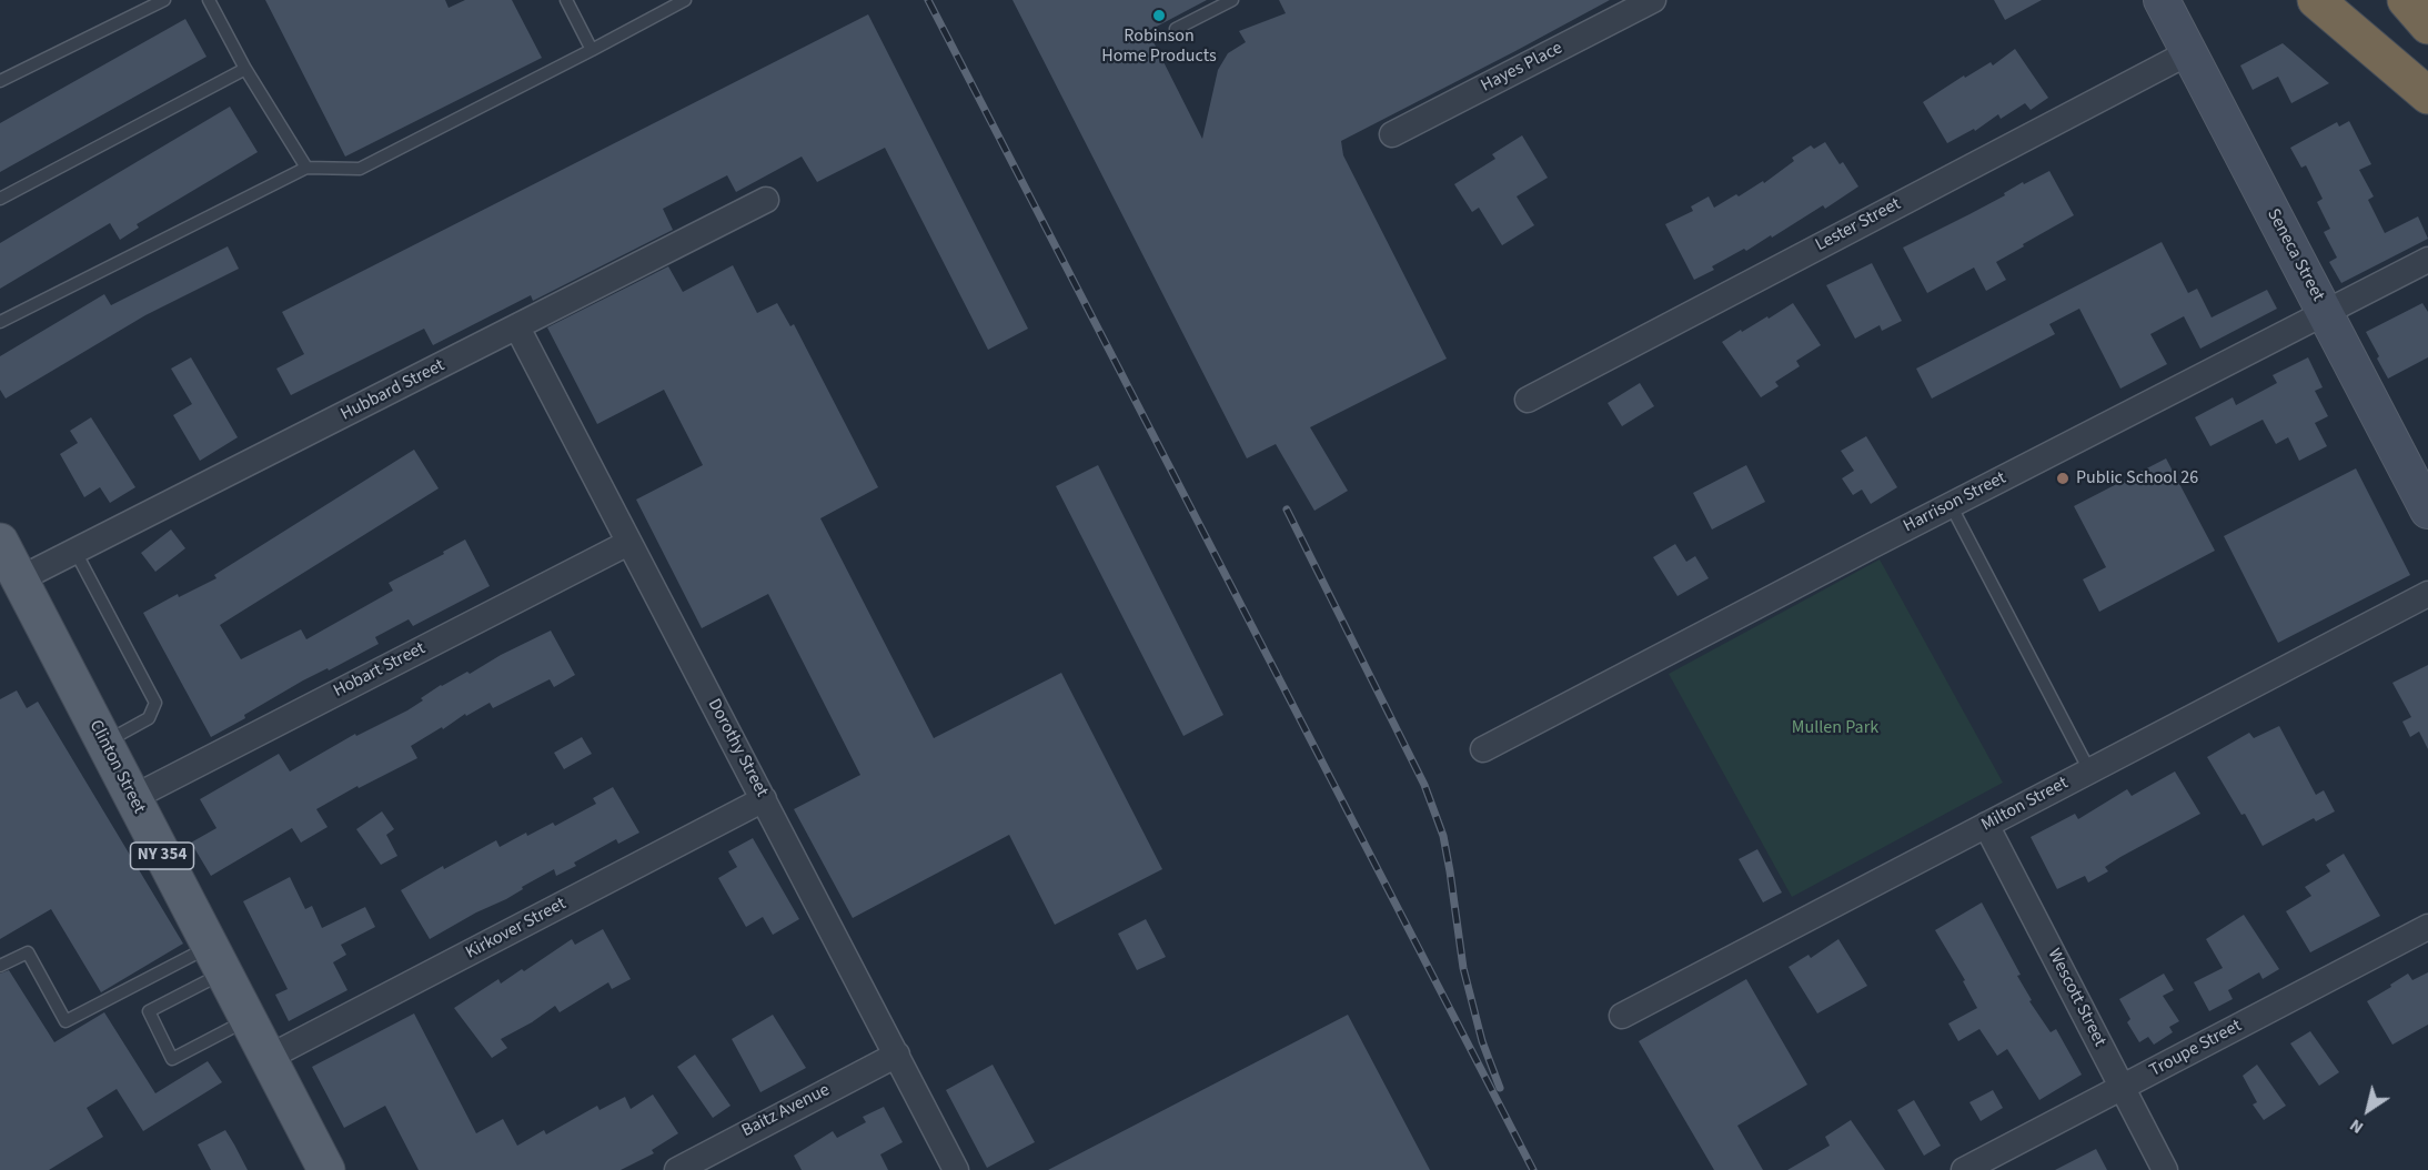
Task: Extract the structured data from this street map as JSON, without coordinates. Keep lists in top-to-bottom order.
{
  "streets": {
    "main road": ["Seneca Street", "Clinton Street", "NY 354"],
    "street": [
      "Hayes Place",
      "Lester Street",
      "Hubbard Street",
      "Harrison Street",
      "Hobart Street",
      "Dorothy Street",
      "Milton Street",
      "Kirkover Street",
      "Wescott Street",
      "Troupe Street",
      "Baitz Avenue"
    ]
  },
  "crossings": [
    ["Lester Street", "Seneca Street"],
    ["Seneca Street", "Harrison Street"],
    ["Hubbard Street", "Dorothy Street"],
    ["Hubbard Street", "Clinton Street"],
    ["Hobart Street", "Dorothy Street"],
    ["Hobart Street", "Clinton Street"],
    ["Dorothy Street", "Kirkover Street"],
    ["Dorothy Street", "Baitz Avenue"],
    ["Clinton Street", "Kirkover Street"],
    ["Milton Street", "Wescott Street"],
    ["Wescott Street", "Troupe Street"]
  ],
  "parks": ["Mullen Park"],
  "places": ["Robinson Home Products", "Public School 26"],
  "north": "bottom left"
}
